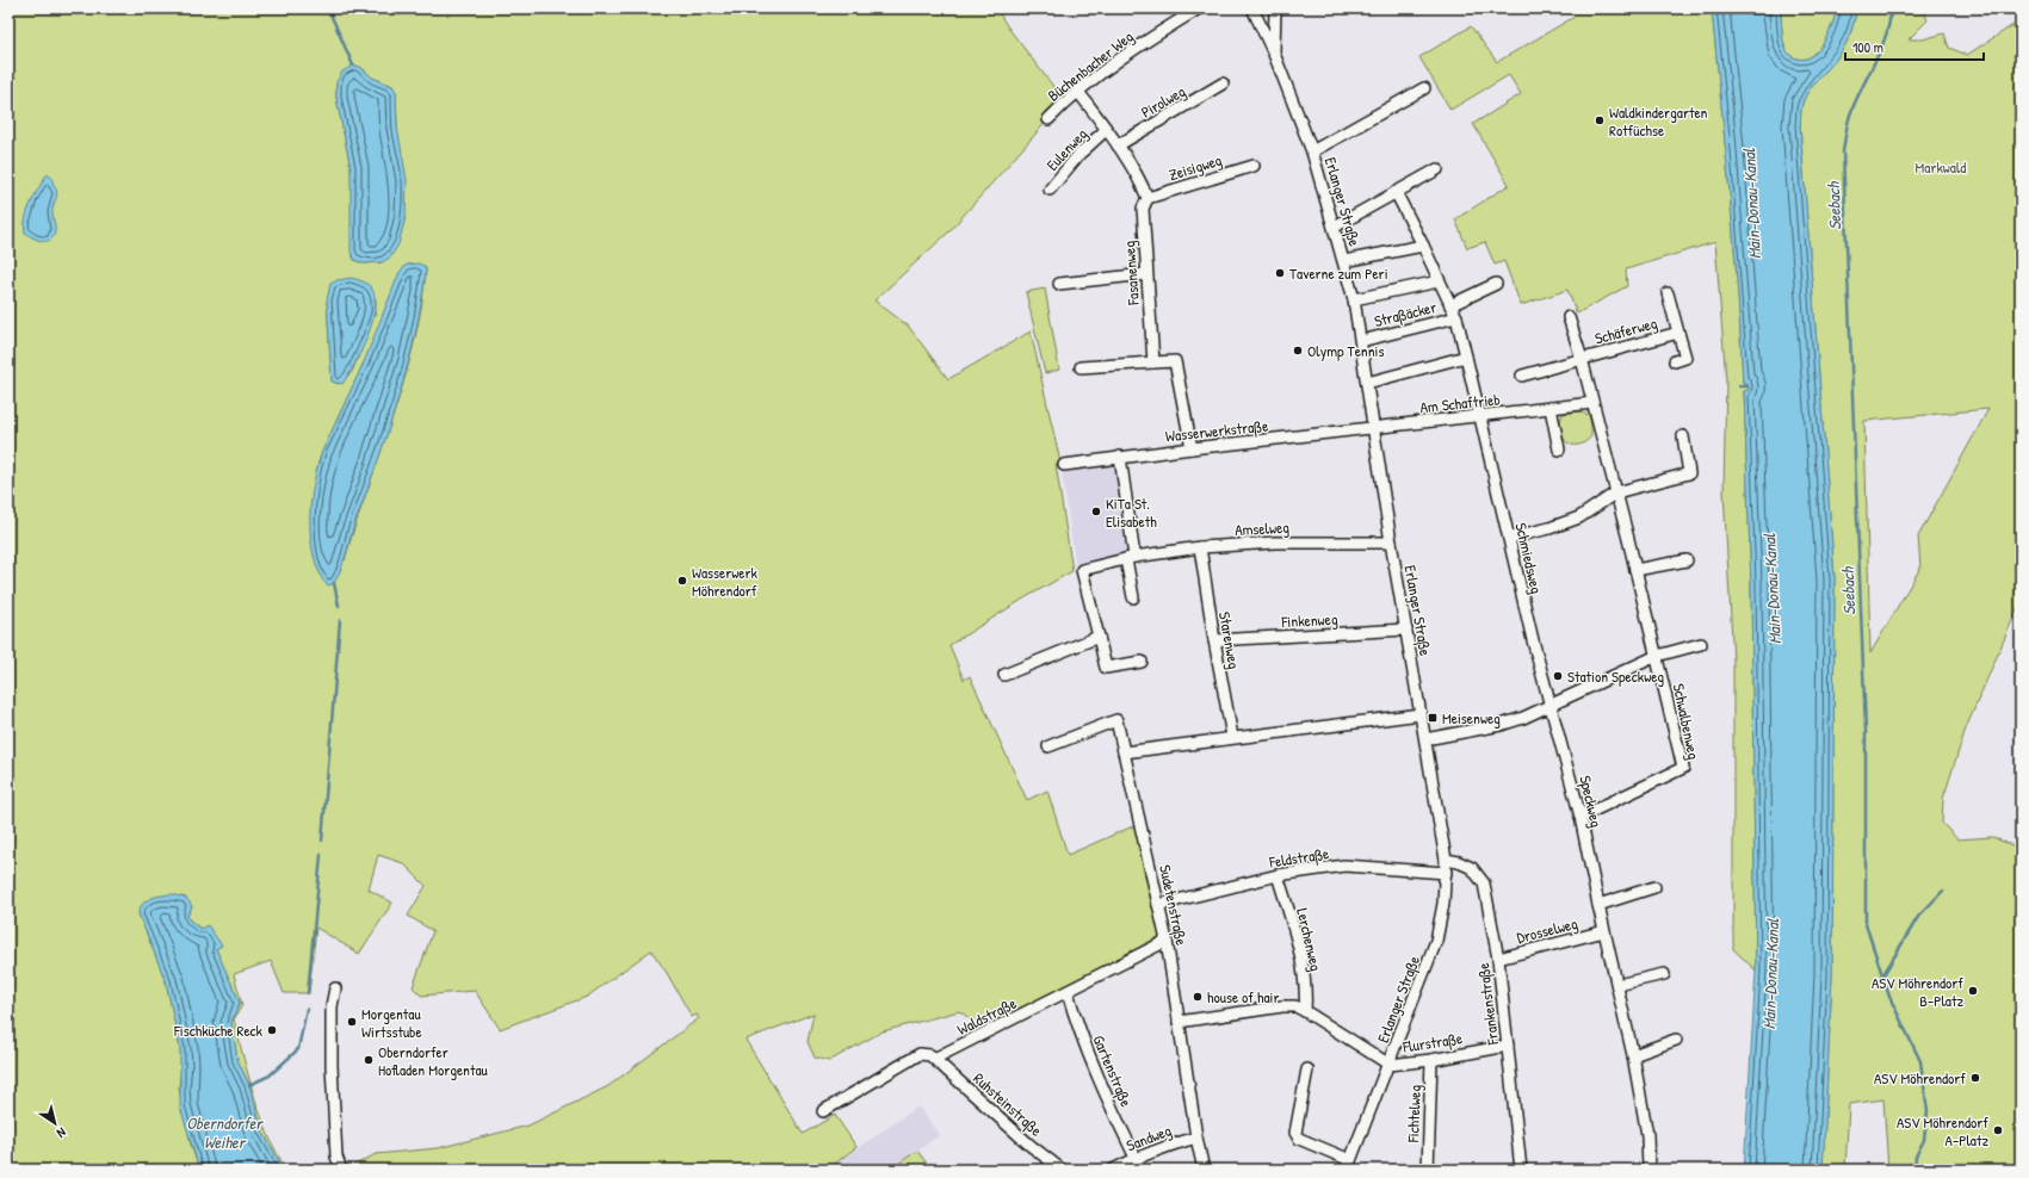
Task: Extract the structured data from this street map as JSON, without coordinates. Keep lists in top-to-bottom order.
{
  "streets": {
    "street": [
      "Büchenbacher Weg",
      "Pirolweg",
      "Eulenweg",
      "Zeisigweg",
      "Erlanger Straße",
      "Fasanenweg",
      "Straßäcker",
      "Schäferweg",
      "Am Schaftrieb",
      "Wasserwerkstraße",
      "Amselweg",
      "Schmiedsweg",
      "Finkenweg",
      "Starenweg",
      "Schwalbenweg",
      "Speckweg",
      "Feldstraße",
      "Sudetenstraße",
      "Drosselweg",
      "Lerchenweg",
      "Frankenstraße",
      "Waldstraße",
      "Flurstraße",
      "Gartenstraße",
      "Ruhsteinstraße",
      "Fichtelweg",
      "Sandweg"
    ]
  },
  "crossings": [
    ["Zeisigweg", "Fasanenweg"],
    ["Erlanger Straße", "Straßäcker"],
    ["Erlanger Straße", "Am Schaftrieb"],
    ["Erlanger Straße", "Wasserwerkstraße"],
    ["Erlanger Straße", "Amselweg"],
    ["Erlanger Straße", "Finkenweg"],
    ["Erlanger Straße", "Feldstraße"],
    ["Erlanger Straße", "Frankenstraße"],
    ["Erlanger Straße", "Flurstraße"],
    ["Straßäcker", "Am Schaftrieb"],
    ["Straßäcker", "Schmiedsweg"],
    ["Schäferweg", "Am Schaftrieb"],
    ["Schäferweg", "Schwalbenweg"],
    ["Am Schaftrieb", "Wasserwerkstraße"],
    ["Am Schaftrieb", "Schmiedsweg"],
    ["Am Schaftrieb", "Schwalbenweg"],
    ["Amselweg", "Starenweg"],
    ["Schmiedsweg", "Speckweg"],
    ["Finkenweg", "Starenweg"],
    ["Schwalbenweg", "Speckweg"],
    ["Speckweg", "Drosselweg"],
    ["Feldstraße", "Sudetenstraße"],
    ["Feldstraße", "Lerchenweg"],
    ["Sudetenstraße", "Waldstraße"],
    ["Sudetenstraße", "Sandweg"],
    ["Drosselweg", "Frankenstraße"],
    ["Frankenstraße", "Flurstraße"],
    ["Waldstraße", "Gartenstraße"],
    ["Waldstraße", "Ruhsteinstraße"],
    ["Flurstraße", "Fichtelweg"],
    ["Gartenstraße", "Sandweg"]
  ],
  "water": ["Main-Donau-Kanal", "Seebach", "Oberndorfer Weiher"],
  "parks": ["Markwald"],
  "places": {
    "other": [
      "Waldkindergarten Rotfüchse",
      "Taverne zum Peri",
      "Olymp Tennis",
      "KiTa St. Elisabeth",
      "Wasserwerk Möhrendorf",
      "Station Speckweg",
      "ASV Möhrendorf B-Platz",
      "house of hair",
      "Morgentau Wirtsstube",
      "Fischküche Reck",
      "Oberndorfer Hofladen Morgentau",
      "ASV Möhrendorf",
      "ASV Möhrendorf A-Platz"
    ],
    "transit": ["Meisenweg"]
  },
  "scale_bar": "100 m",
  "north": "bottom right"
}
